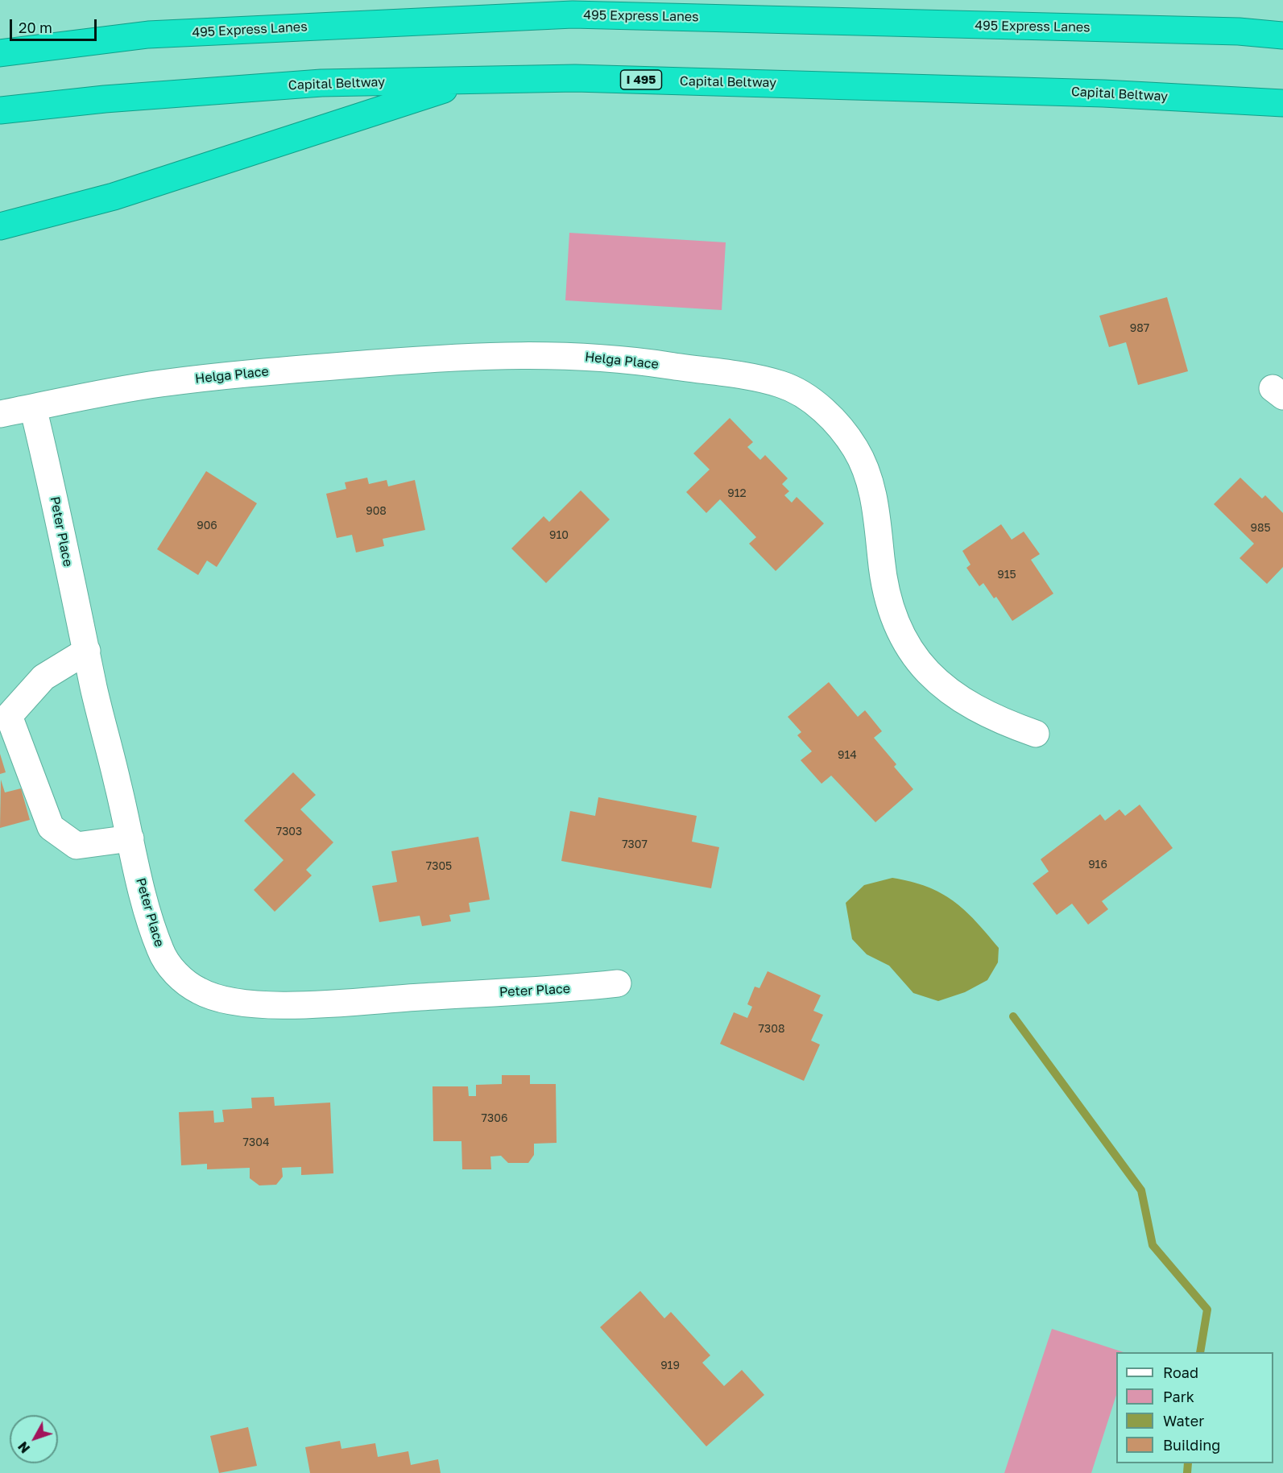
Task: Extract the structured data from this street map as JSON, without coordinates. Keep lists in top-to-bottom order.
{
  "streets": {
    "highway": ["495 Express Lanes", "I 495", "Capital Beltway"],
    "street": ["Helga Place", "Peter Place"]
  },
  "crossings": [
    ["Helga Place", "Peter Place"]
  ],
  "house_numbers": [
    "987",
    "912",
    "908",
    "906",
    "985",
    "910",
    "915",
    "914",
    "7303",
    "7307",
    "916",
    "7305",
    "7308",
    "7306",
    "7304",
    "919"
  ],
  "legend": [
    "Road",
    "Park",
    "Water",
    "Building"
  ],
  "scale_bar": "20 m",
  "north": "bottom left"
}
